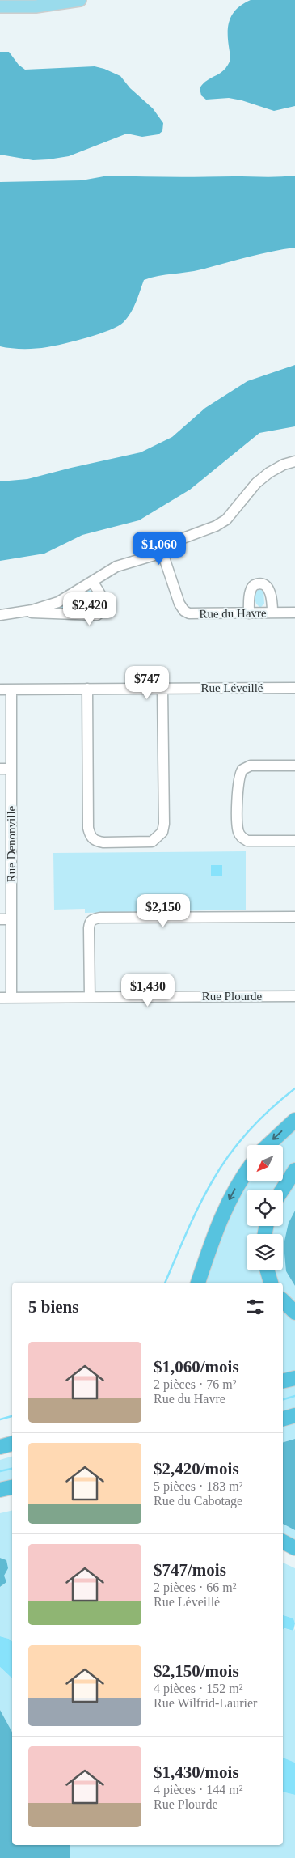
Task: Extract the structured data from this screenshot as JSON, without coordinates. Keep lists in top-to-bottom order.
{
  "streets": {
    "street": [
      "Rue du Havre",
      "Rue Léveillé",
      "Rue Denonville",
      "Rue Plourde"
    ]
  },
  "crossings": [
    ["Rue Léveillé", "Rue Denonville"],
    ["Rue Denonville", "Rue Plourde"]
  ],
  "north": "bottom left",
  "page": {
    "price": [
      "$1,060",
      "$2,420",
      "$747",
      "$2,150",
      "$1,430"
    ],
    "heading": "5 biens",
    "list": [
      {
        "name": "$1,060/mois",
        "note": "2 pièces · 76 m² · Rue du Havre"
      },
      {
        "name": "$2,420/mois",
        "note": "5 pièces · 183 m² · Rue du Cabotage"
      },
      {
        "name": "$747/mois",
        "note": "2 pièces · 66 m² · Rue Léveillé"
      },
      {
        "name": "$2,150/mois",
        "note": "4 pièces · 152 m² · Rue Wilfrid-Laurier"
      },
      {
        "name": "$1,430/mois",
        "note": "4 pièces · 144 m² · Rue Plourde"
      }
    ]
  }
}
